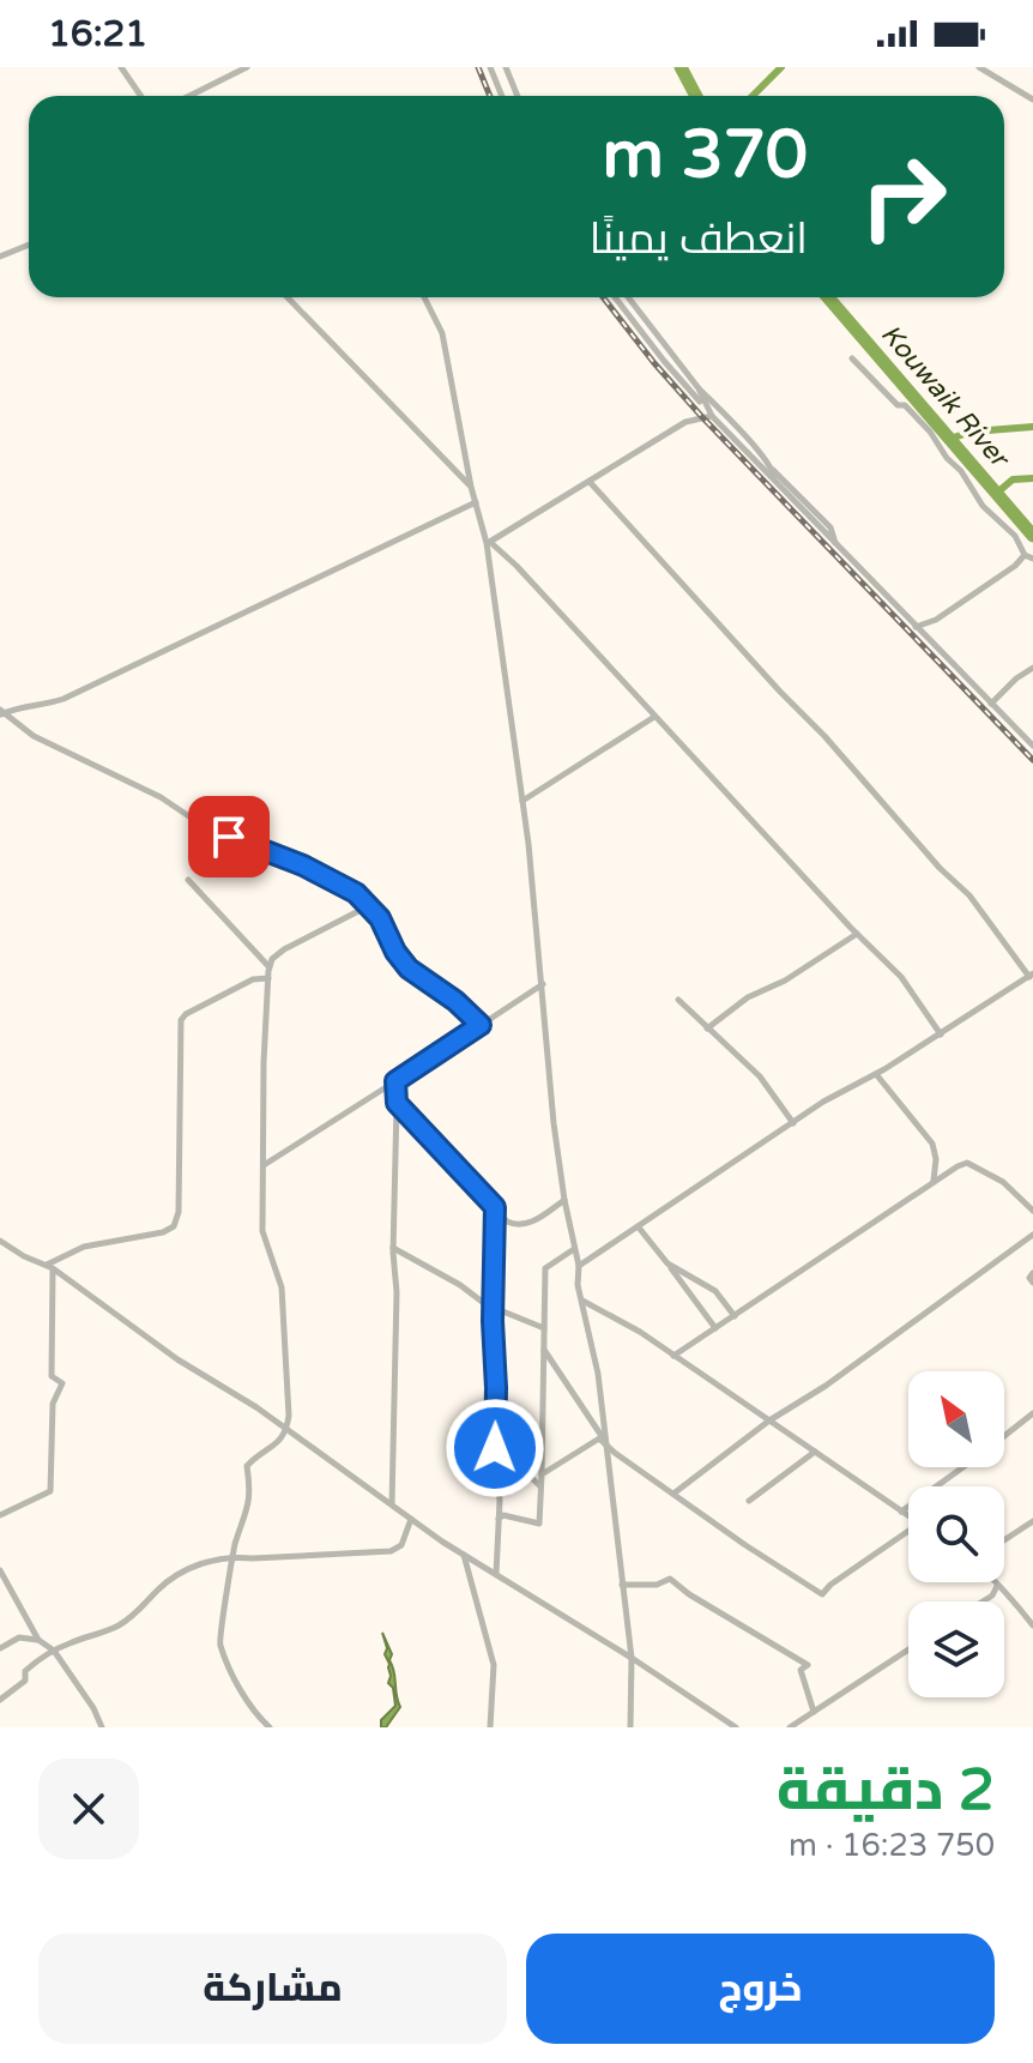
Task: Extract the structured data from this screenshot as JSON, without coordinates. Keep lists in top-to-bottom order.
{
  "water": ["Kouwaik River"],
  "north": "top left",
  "page": {
    "status": "16:21",
    "turn": ["370 m", "انعطف يمينًا"],
    "heading": ["2 دقيقة", "750 m · 16:23"],
    "buttons": ["خروج", "مشاركة"]
  }
}
